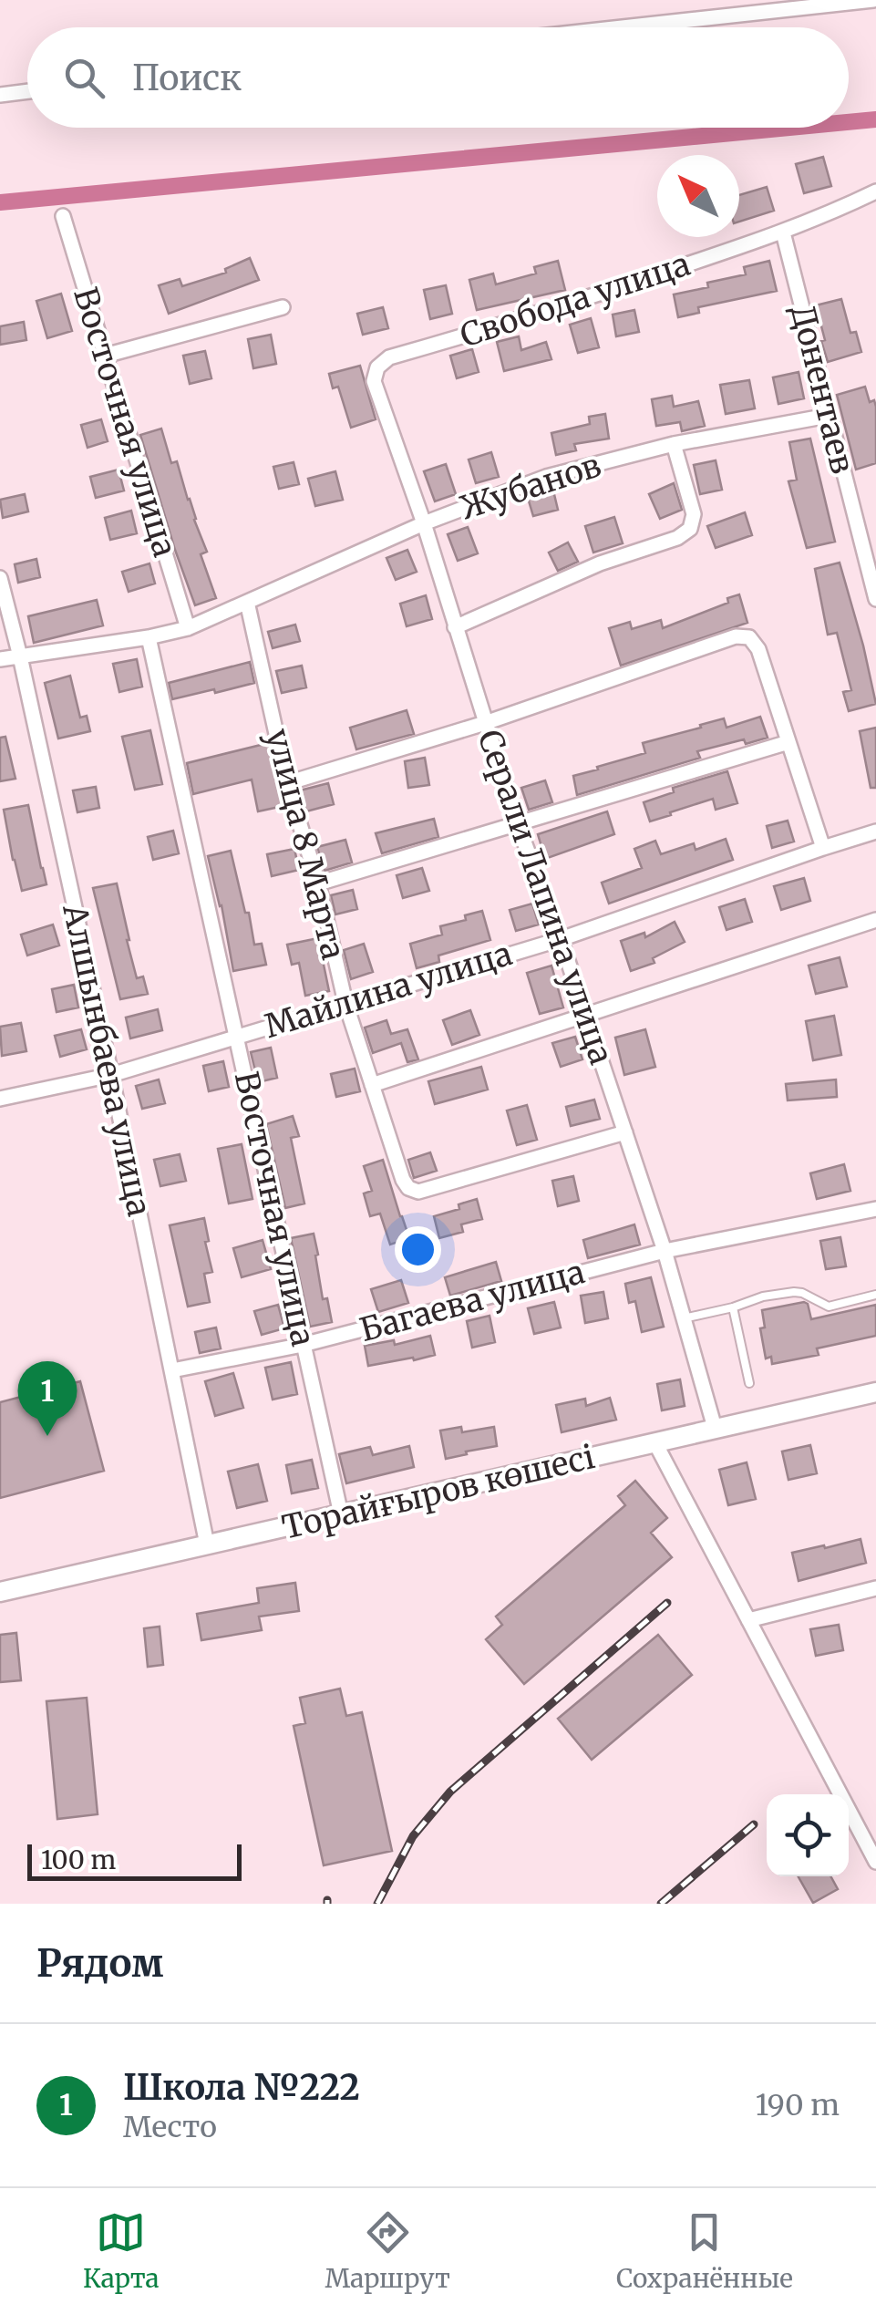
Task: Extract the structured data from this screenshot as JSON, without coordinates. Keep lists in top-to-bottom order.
{
  "streets": {
    "street": [
      "Свобода улица",
      "Донентаев",
      "Восточная улица",
      "Жубанов",
      "улица 8 Марта",
      "Серали Лапина улица",
      "Майлина улица",
      "Алшынбаева улица",
      "Багаева улица",
      "Торайғыров көшесі"
    ]
  },
  "crossings": [
    ["Свобода улица", "Донентаев"],
    ["Свобода улица", "Серали Лапина улица"],
    ["Донентаев", "Жубанов"],
    ["Восточная улица", "Жубанов"],
    ["Восточная улица", "Майлина улица"],
    ["Восточная улица", "Багаева улица"],
    ["Восточная улица", "Торайғыров көшесі"],
    ["Жубанов", "улица 8 Марта"],
    ["Жубанов", "Серали Лапина улица"],
    ["Жубанов", "Алшынбаева улица"],
    ["улица 8 Марта", "Серали Лапина улица"],
    ["улица 8 Марта", "Майлина улица"],
    ["Серали Лапина улица", "Майлина улица"],
    ["Серали Лапина улица", "Багаева улица"],
    ["Серали Лапина улица", "Торайғыров көшесі"],
    ["Майлина улица", "Алшынбаева улица"],
    ["Алшынбаева улица", "Багаева улица"],
    ["Алшынбаева улица", "Торайғыров көшесі"]
  ],
  "scale_bar": "100 m",
  "north": "top left",
  "page": {
    "search": "Поиск",
    "pins": "1",
    "scale": "100 m",
    "heading": "Рядом",
    "list": [
      {
        "mark": "1",
        "name": "Школа №222",
        "note": "Место",
        "value": "190 m"
      }
    ],
    "nav": ["Карта", "Маршрут", "Сохранённые"]
  }
}
